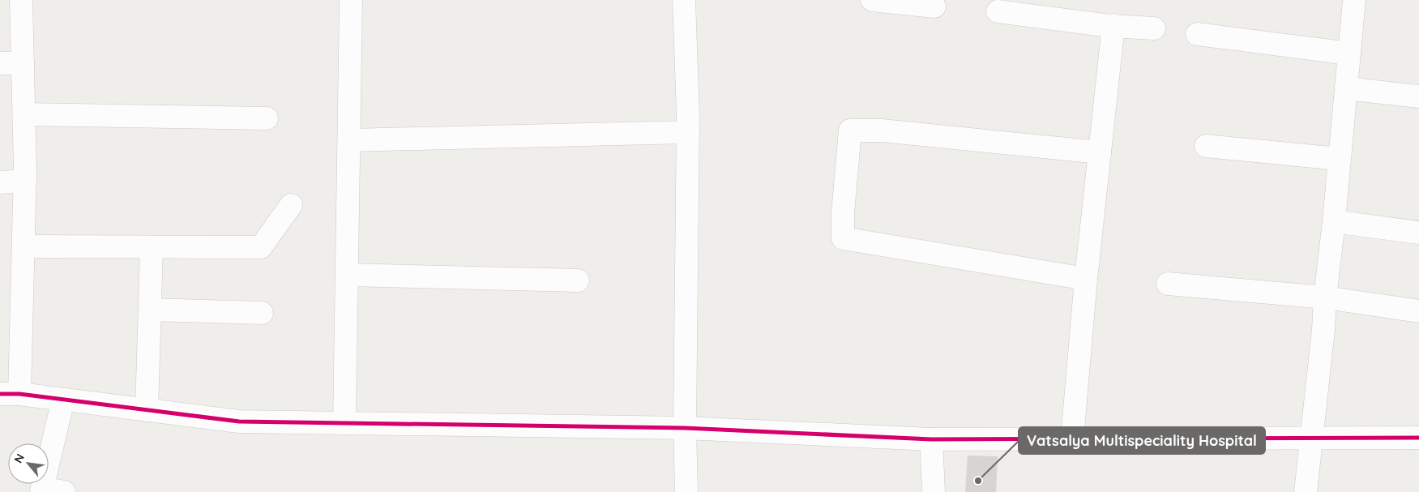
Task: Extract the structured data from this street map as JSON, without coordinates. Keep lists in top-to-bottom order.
{
  "places": ["Vatsalya Multispeciality Hospital"],
  "north": "top left"
}
